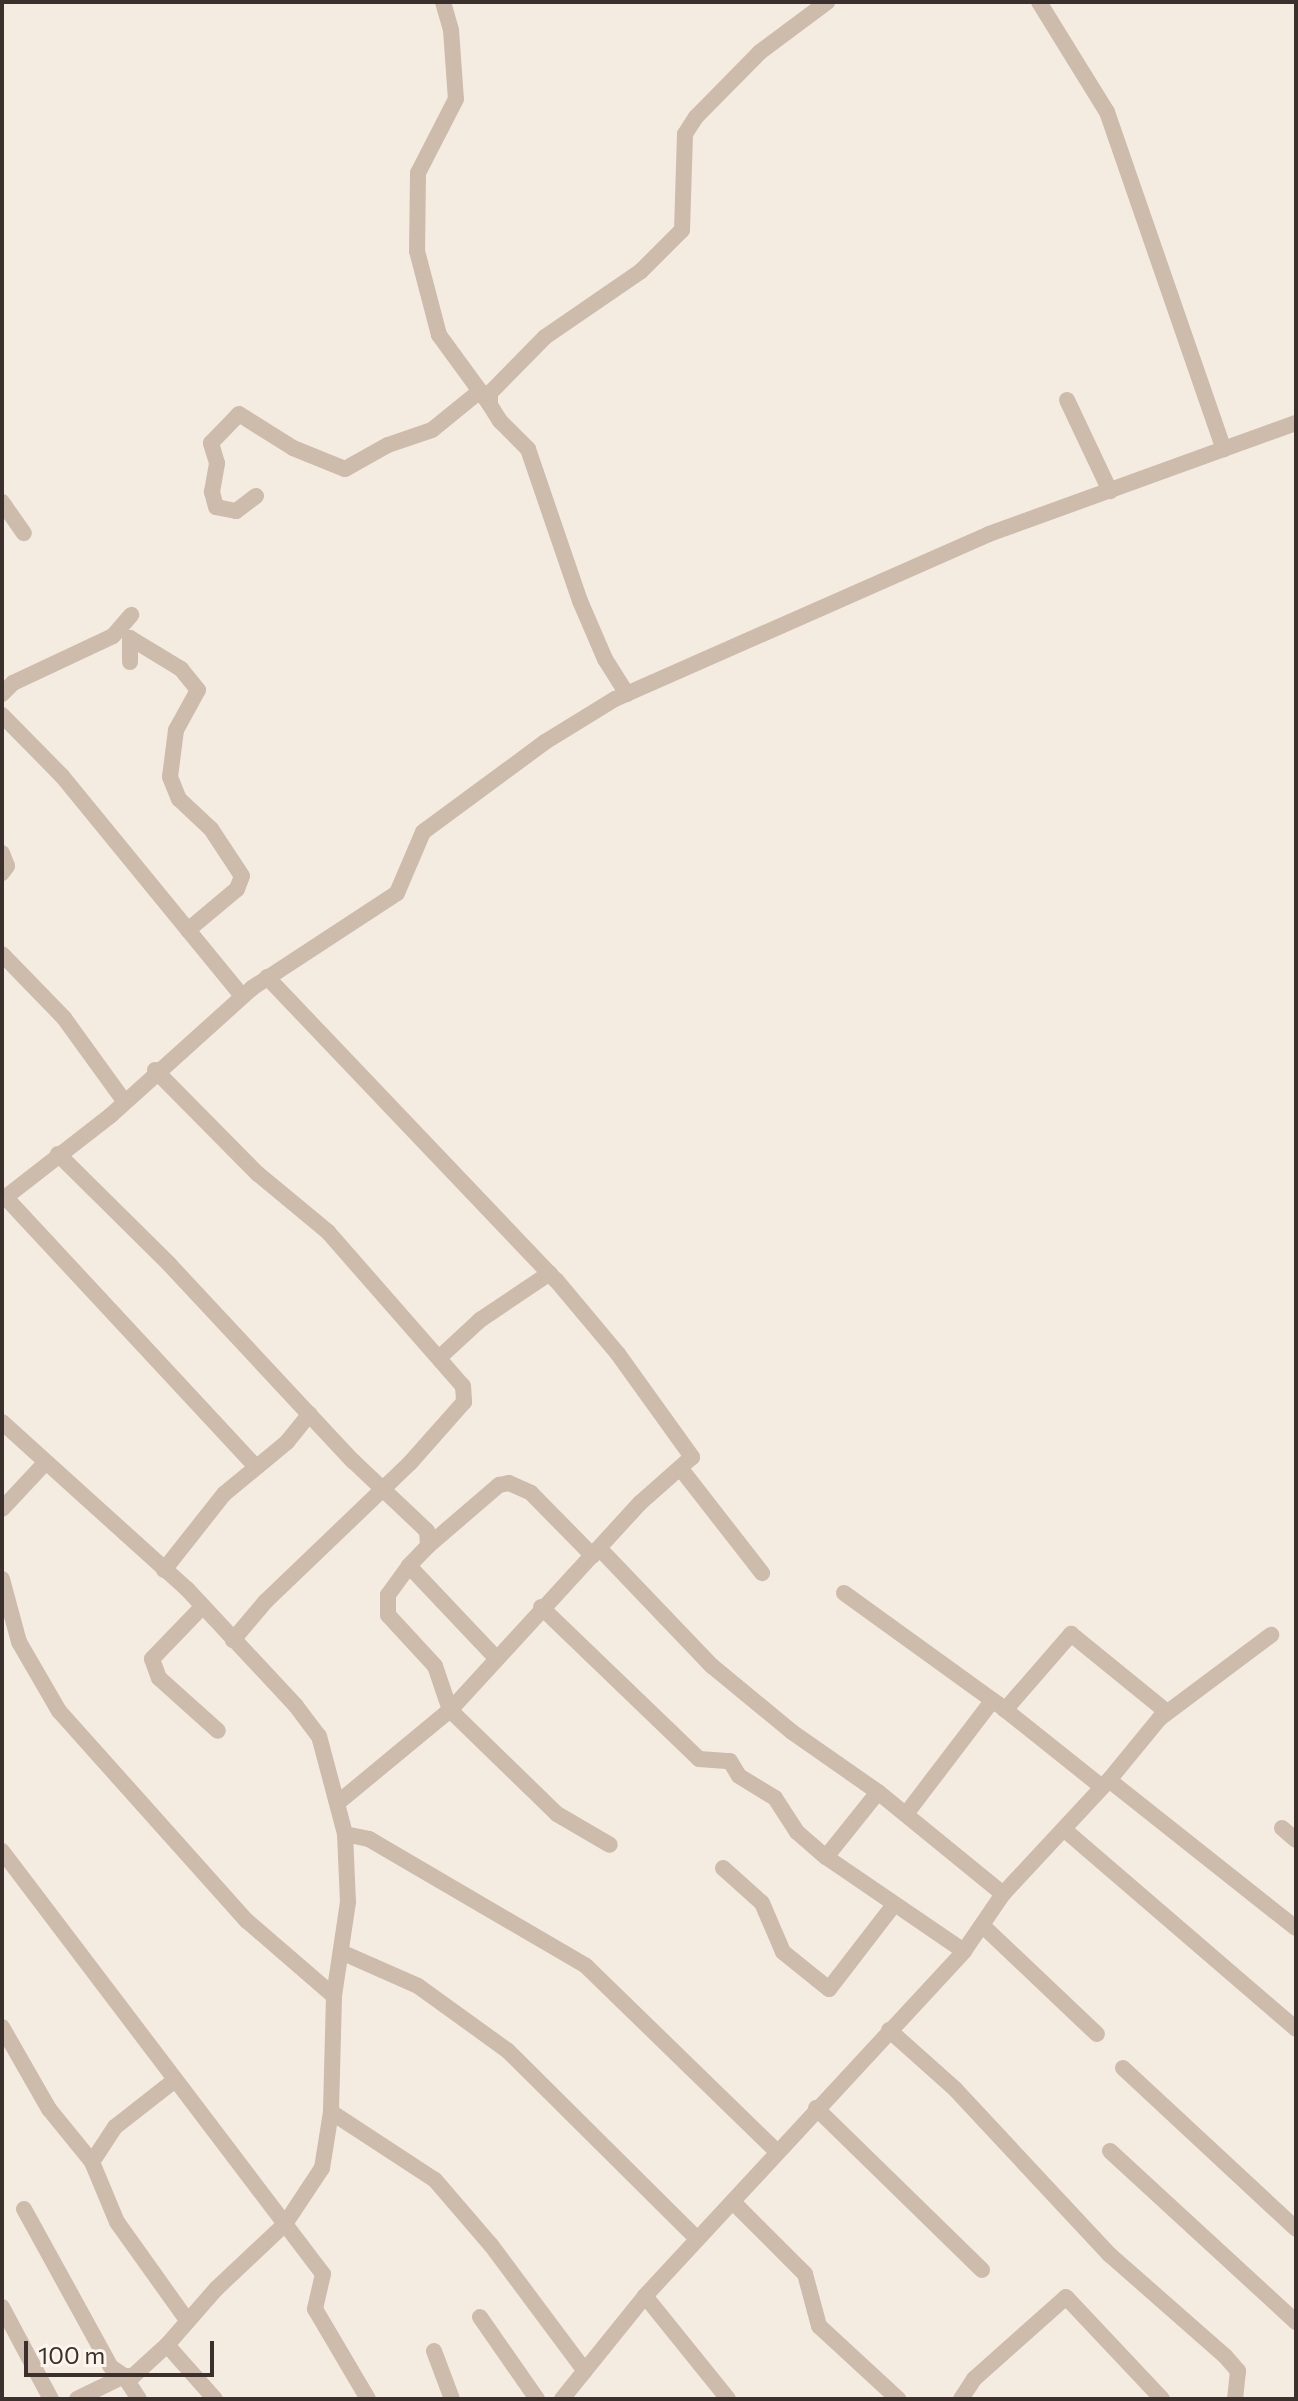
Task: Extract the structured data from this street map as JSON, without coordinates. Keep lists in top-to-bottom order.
{
  "scale_bar": "100 m"
}
